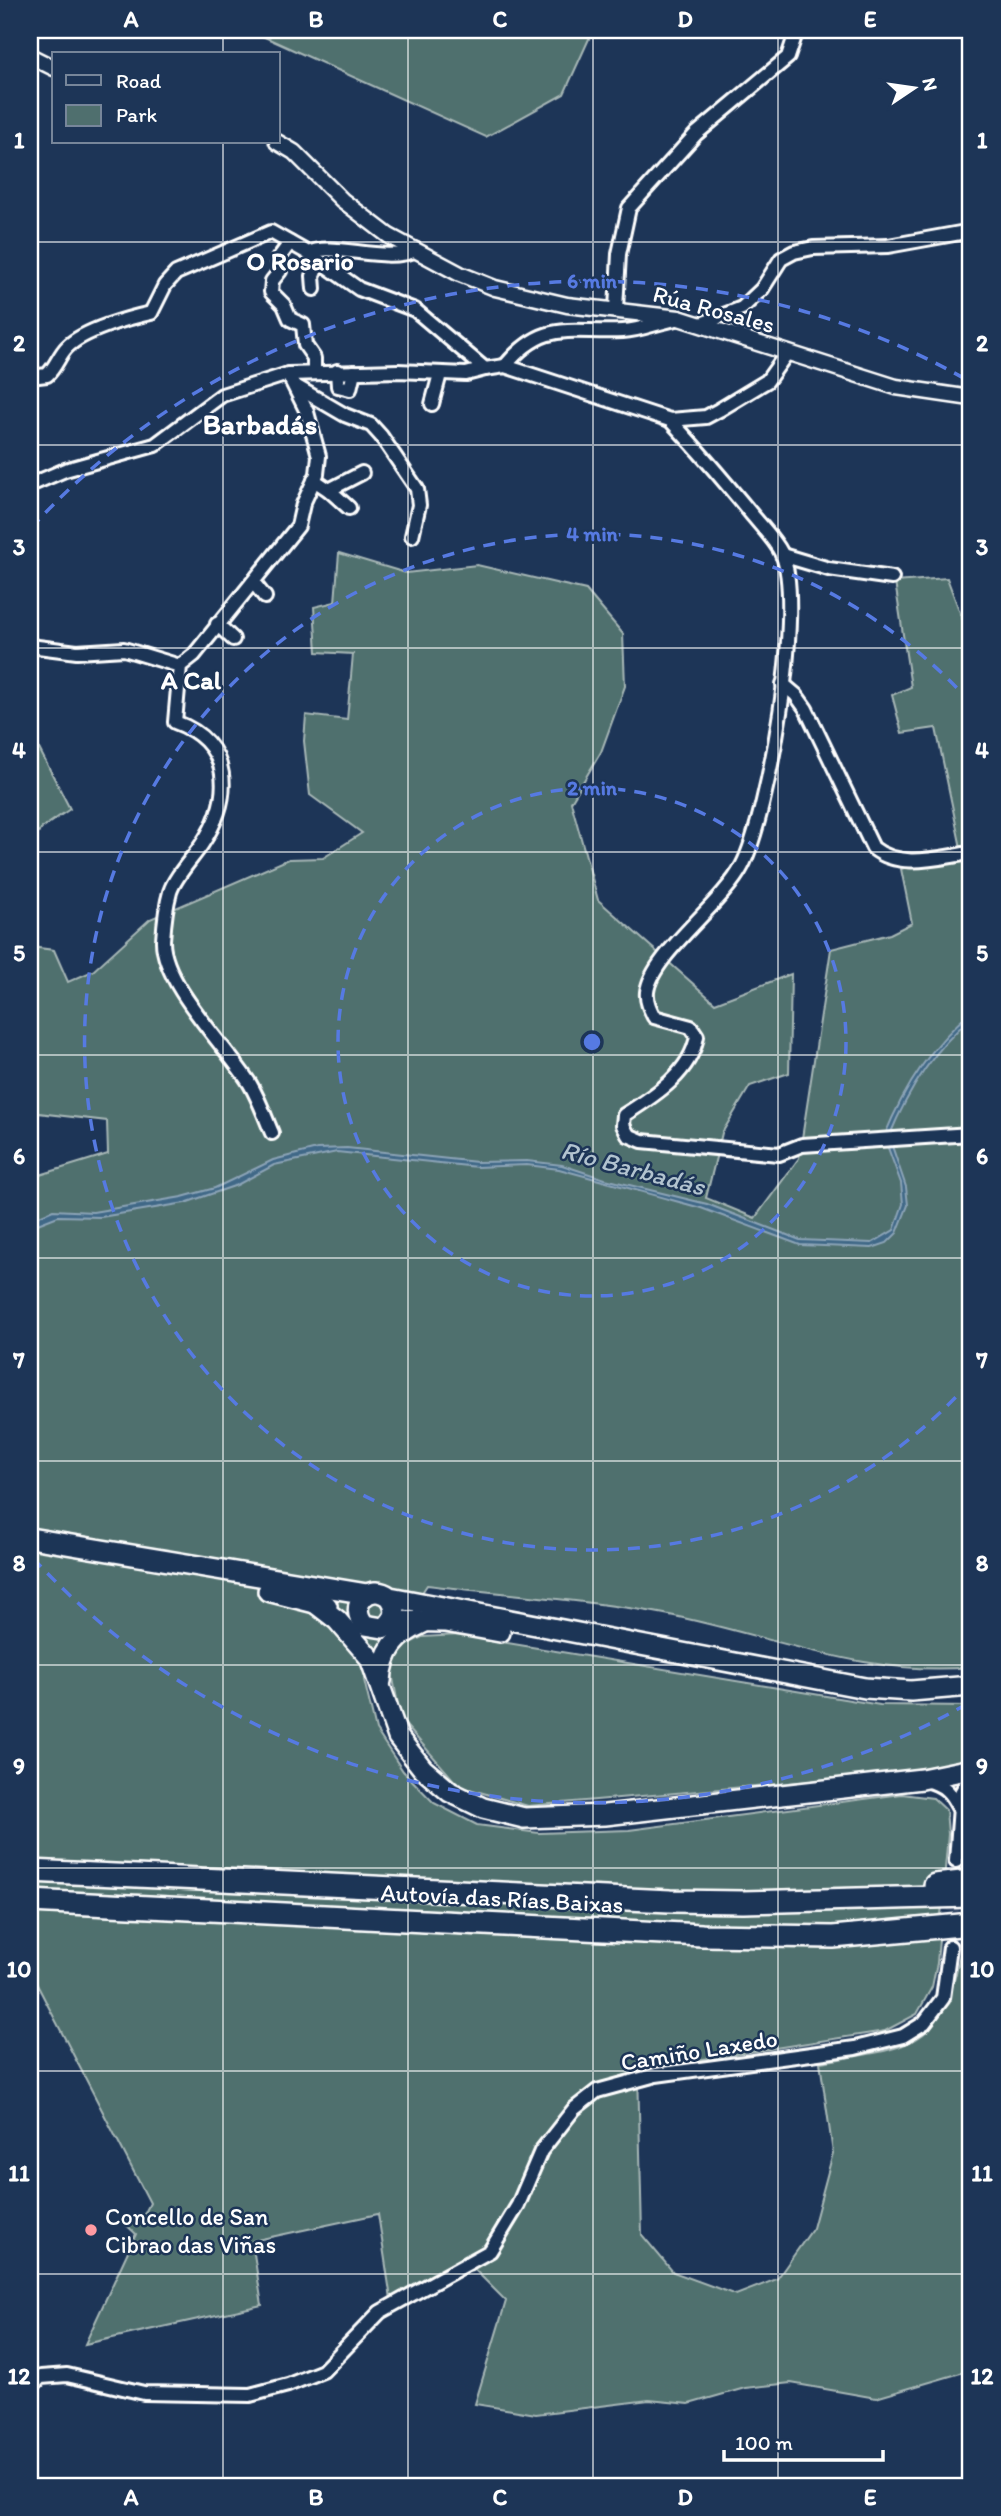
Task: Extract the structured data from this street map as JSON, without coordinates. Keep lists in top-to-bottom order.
{
  "streets": {
    "highway": ["Autovía das Rías Baixas"],
    "street": ["Rúa Rosales", "Camiño Laxedo"]
  },
  "districts": ["O Rosario", "Barbadás", "A Cal"],
  "water": ["Río Barbadás"],
  "places": ["Concello de San Cibrao das Viñas"],
  "legend": ["Road", "Park"],
  "scale_bar": "100 m",
  "north": "right",
  "grid": {
    "columns": [
      "A",
      "B",
      "C",
      "D",
      "E"
    ],
    "rows": [
      "1",
      "2",
      "3",
      "4",
      "5",
      "6",
      "7",
      "8",
      "9",
      "10",
      "11",
      "12"
    ]
  },
  "rings": ["6 min", "4 min", "2 min"]
}
